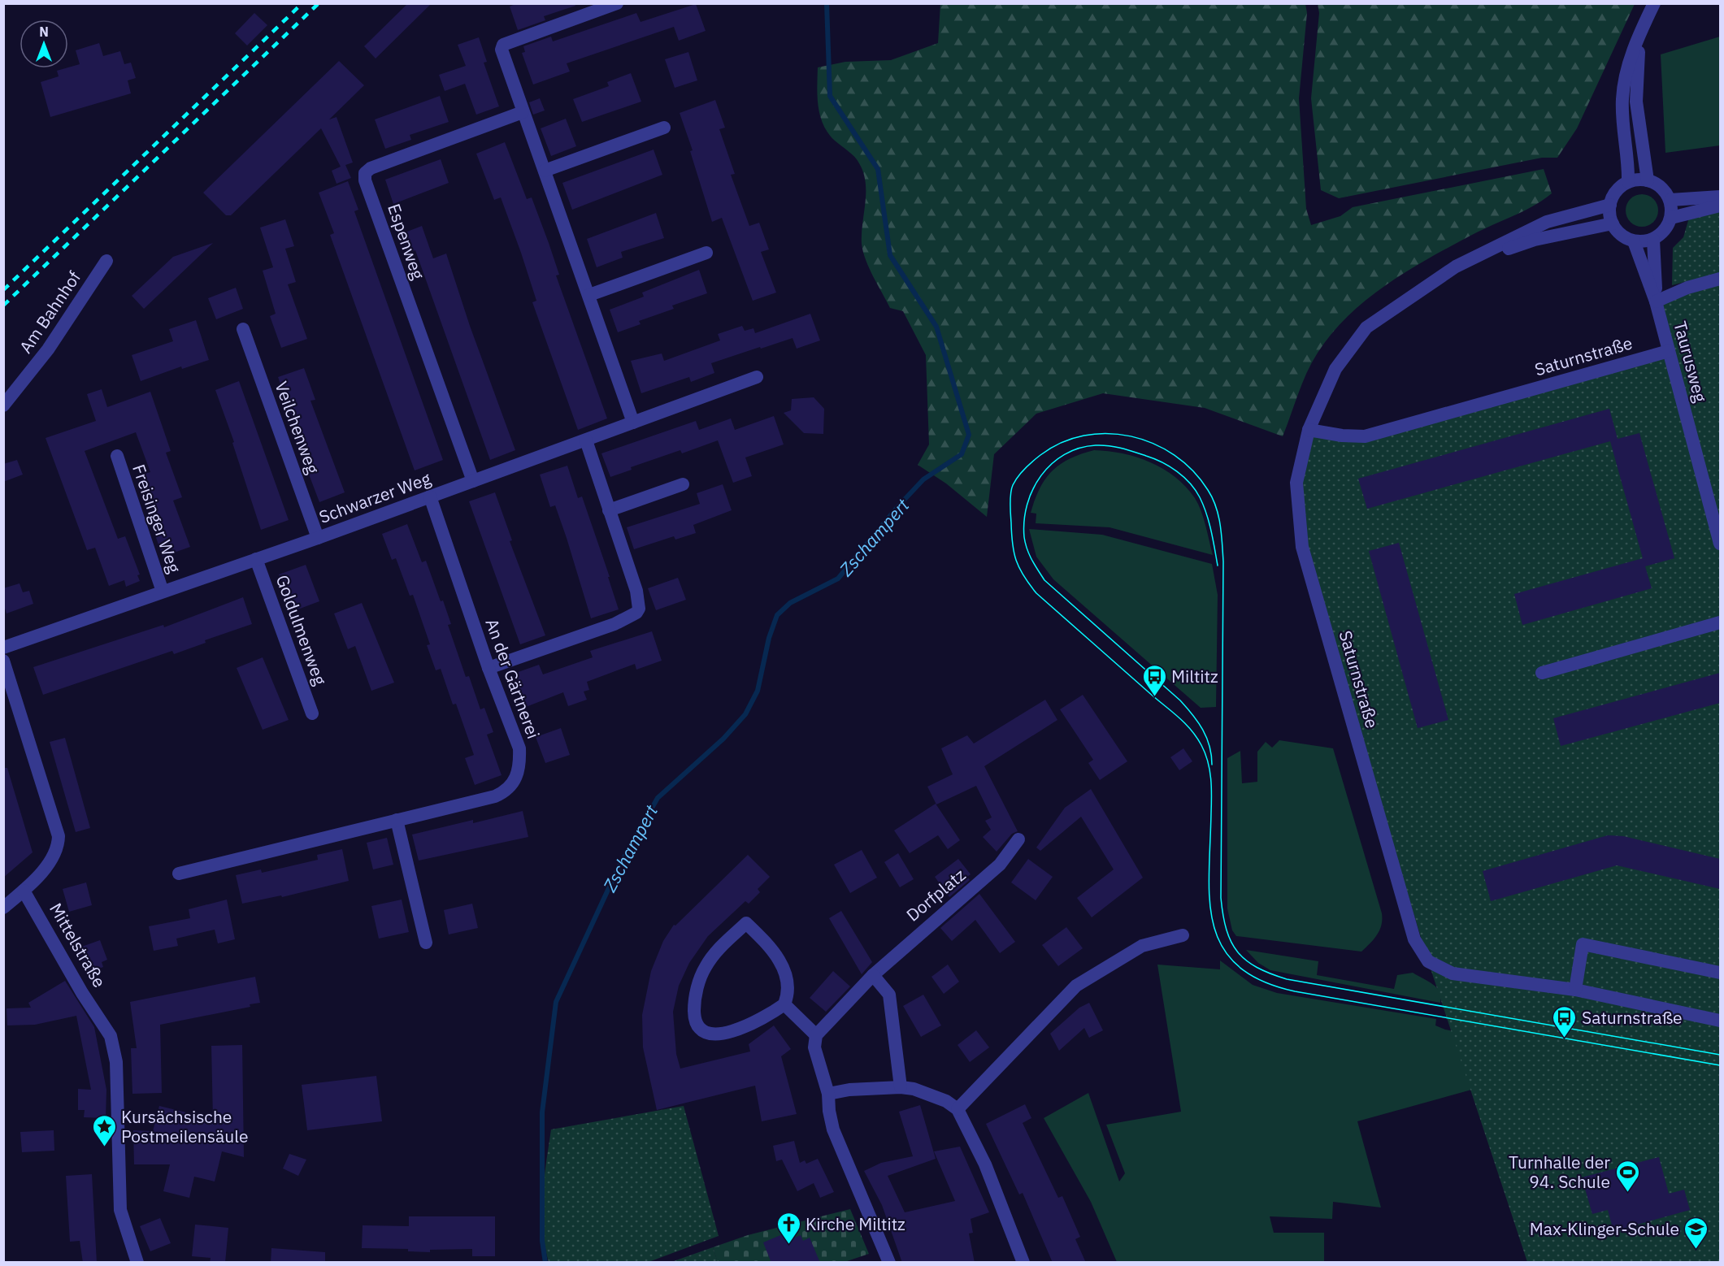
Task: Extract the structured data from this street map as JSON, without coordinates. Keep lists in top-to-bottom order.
{
  "streets": {
    "street": [
      "Espenweg",
      "Am Bahnhof",
      "Saturnstraße",
      "Taurusweg",
      "Veilchenweg",
      "Schwarzer Weg",
      "Freisinger Weg",
      "Goldulmenweg",
      "An der Gärtnerei",
      "Dorfplatz",
      "Mittelstraße"
    ]
  },
  "crossings": [
    ["Espenweg", "Schwarzer Weg"],
    ["Saturnstraße", "Taurusweg"],
    ["Veilchenweg", "Schwarzer Weg"],
    ["Schwarzer Weg", "Freisinger Weg"],
    ["Schwarzer Weg", "Goldulmenweg"],
    ["Schwarzer Weg", "An der Gärtnerei"]
  ],
  "water": ["Zschampert"],
  "places": {
    "bus stop": ["Miltitz", "Saturnstraße"],
    "place": ["Kursächsische Postmeilensäule"],
    "sports": ["Turnhalle der 94. Schule"],
    "church": ["Kirche Miltitz"],
    "school or university": ["Max-Klinger-Schule"]
  },
  "north": "top"
}
